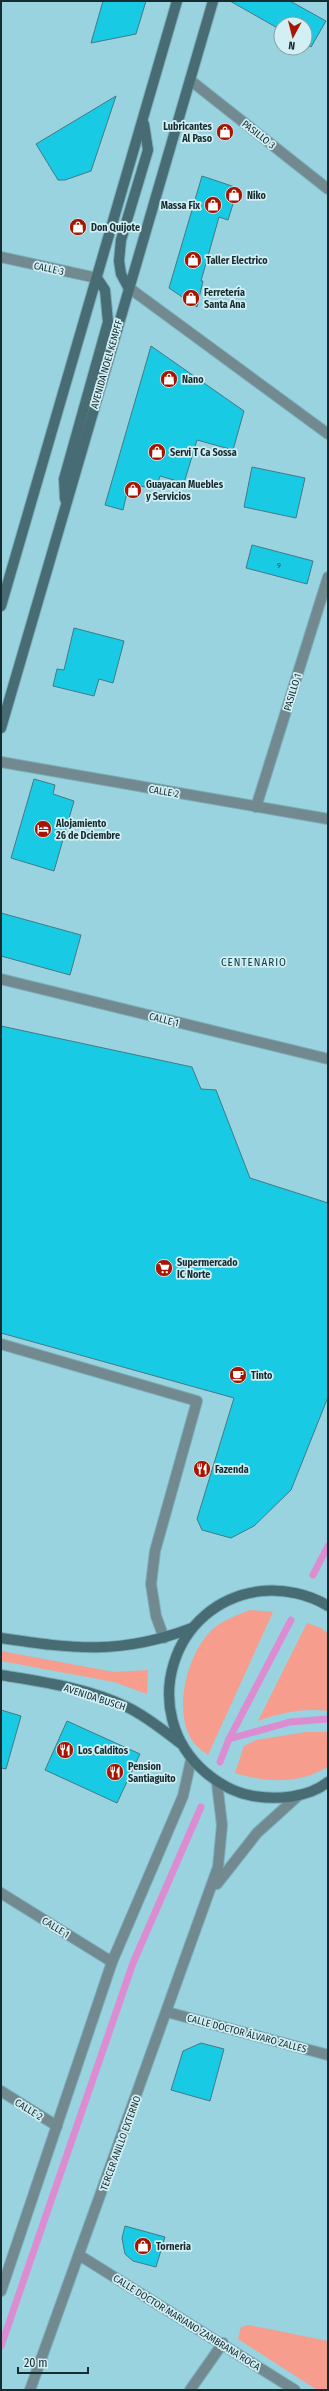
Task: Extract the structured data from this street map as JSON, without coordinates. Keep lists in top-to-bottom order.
{
  "streets": {
    "main road": ["AVENIDA NOEL KEMPFF", "AVENIDA BUSCH"],
    "street": [
      "PASILLO 3",
      "CALLE 3",
      "PASILLO 1",
      "CALLE 2",
      "CALLE 1",
      "CALLE DOCTOR ÁLVARO ZALLES",
      "TERCER ANILLO EXTERNO",
      "CALLE DOCTOR MARIANO ZAMBRANA ROCA"
    ]
  },
  "crossings": [
    ["PASILLO 3", "AVENIDA NOEL KEMPFF"],
    ["PASILLO 1", "CALLE 2"],
    ["CALLE DOCTOR ÁLVARO ZALLES", "TERCER ANILLO EXTERNO"],
    ["TERCER ANILLO EXTERNO", "CALLE DOCTOR MARIANO ZAMBRANA ROCA"]
  ],
  "districts": ["CENTENARIO"],
  "places": {
    "shop": [
      "Lubricantes Al Paso",
      "Niko",
      "Massa Fix",
      "Don Quijote",
      "Taller Electrico",
      "Ferretería Santa Ana",
      "Nano",
      "Servi T Ca Sossa",
      "Guayacan Muebles y Servicios",
      "Torneria"
    ],
    "hotel": ["Alojamiento 26 de Dciembre"],
    "supermarket": ["Supermercado IC Norte"],
    "cafe": ["Tinto"],
    "restaurant": ["Fazenda", "Los Calditos", "Pension Santiaguito"]
  },
  "house_numbers": ["9"],
  "scale_bar": "20 m",
  "north": "bottom"
}
